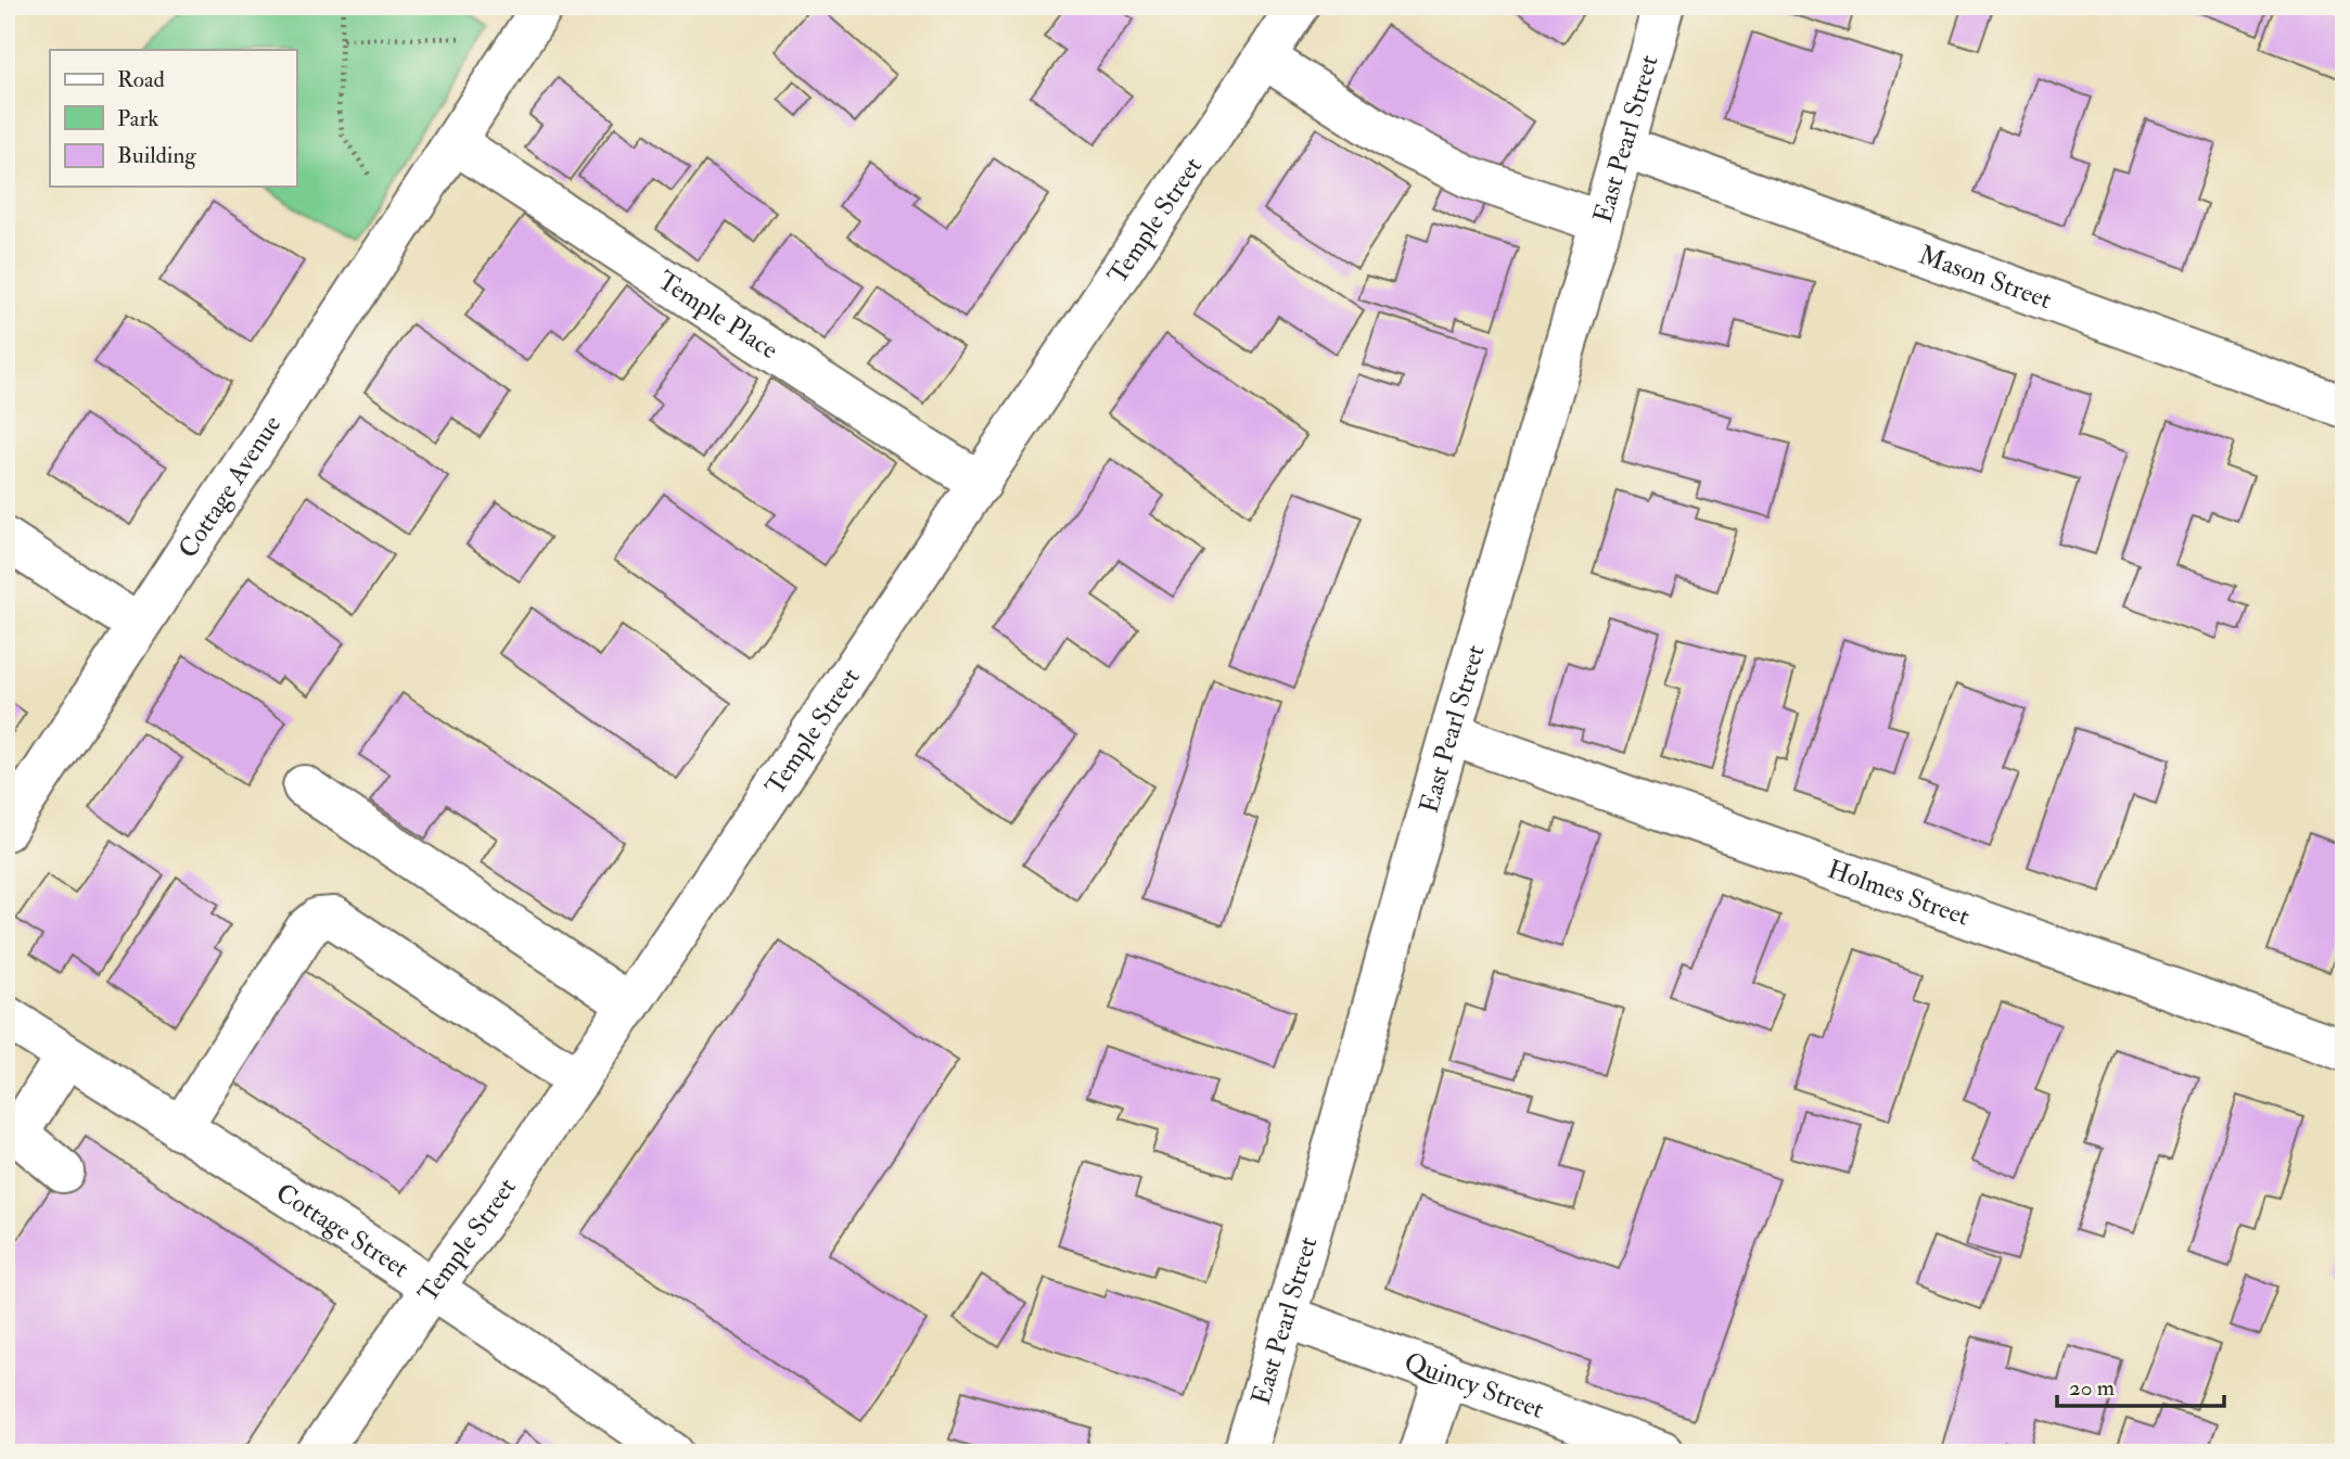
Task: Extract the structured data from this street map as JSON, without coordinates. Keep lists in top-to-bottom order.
{
  "streets": {
    "street": [
      "East Pearl Street",
      "Temple Street",
      "Mason Street",
      "Temple Place",
      "Cottage Avenue",
      "Holmes Street",
      "Cottage Street",
      "Quincy Street"
    ]
  },
  "crossings": [
    ["East Pearl Street", "Mason Street"],
    ["East Pearl Street", "Holmes Street"],
    ["East Pearl Street", "Quincy Street"],
    ["Temple Street", "Temple Place"],
    ["Temple Street", "Cottage Street"],
    ["Temple Place", "Cottage Avenue"]
  ],
  "legend": ["Road", "Park", "Building"],
  "scale_bar": "20 m"
}
